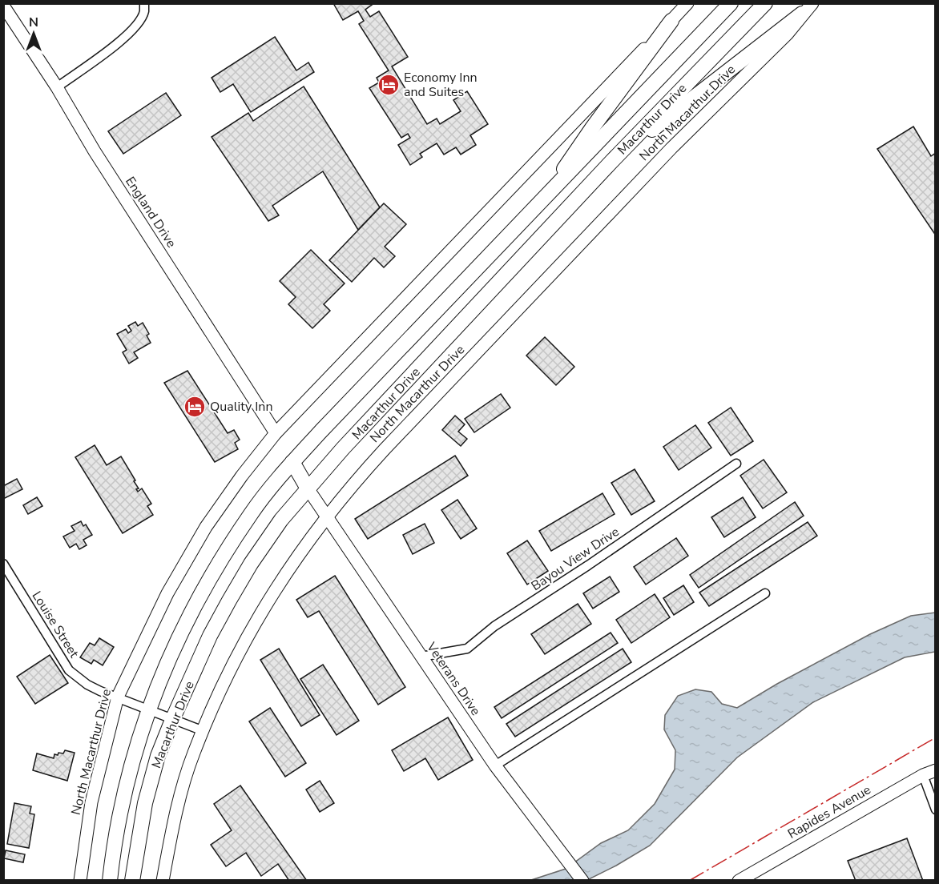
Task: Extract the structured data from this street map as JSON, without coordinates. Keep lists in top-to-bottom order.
{
  "streets": {
    "highway": ["Macarthur Drive"],
    "street": [
      "North Macarthur Drive",
      "England Drive",
      "Bayou View Drive",
      "Louise Street",
      "Veterans Drive",
      "Rapides Avenue"
    ]
  },
  "crossings": [
    ["North Macarthur Drive", "England Drive"],
    ["North Macarthur Drive", "Louise Street"],
    ["North Macarthur Drive", "Veterans Drive"],
    ["Macarthur Drive", "Louise Street"],
    ["Macarthur Drive", "Veterans Drive"],
    ["Bayou View Drive", "Veterans Drive"]
  ],
  "places": {
    "hotel": ["Economy Inn and Suites", "Quality Inn"]
  },
  "north": "top"
}
